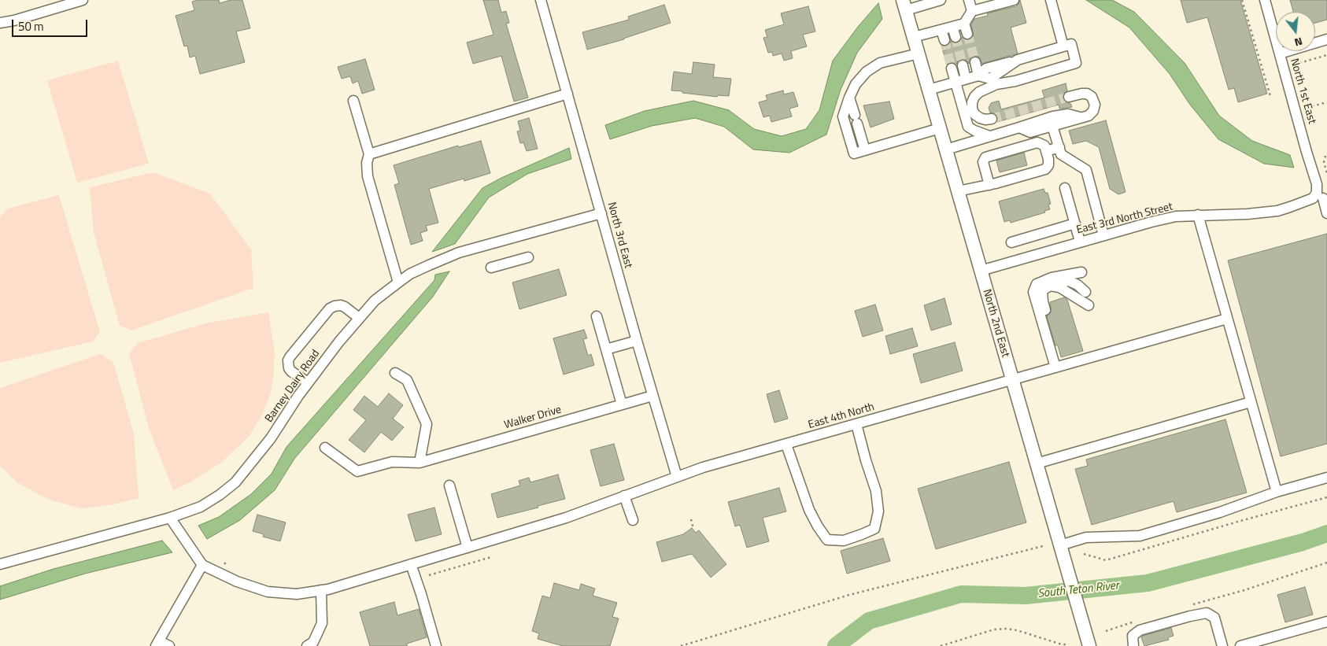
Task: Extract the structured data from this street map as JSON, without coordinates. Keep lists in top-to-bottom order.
{
  "streets": {
    "main road": ["North 2nd East"],
    "street": [
      "North 1st East",
      "East 3rd North Street",
      "North 3rd East",
      "Barney Dairy Road",
      "East 4th North",
      "Walker Drive"
    ]
  },
  "crossings": [
    ["North 1st East", "East 3rd North Street"],
    ["East 3rd North Street", "North 2nd East"],
    ["North 3rd East", "Barney Dairy Road"],
    ["North 3rd East", "East 4th North"],
    ["North 3rd East", "Walker Drive"],
    ["North 2nd East", "East 4th North"]
  ],
  "water": ["South Teton River"],
  "scale_bar": "50 m",
  "north": "bottom"
}
